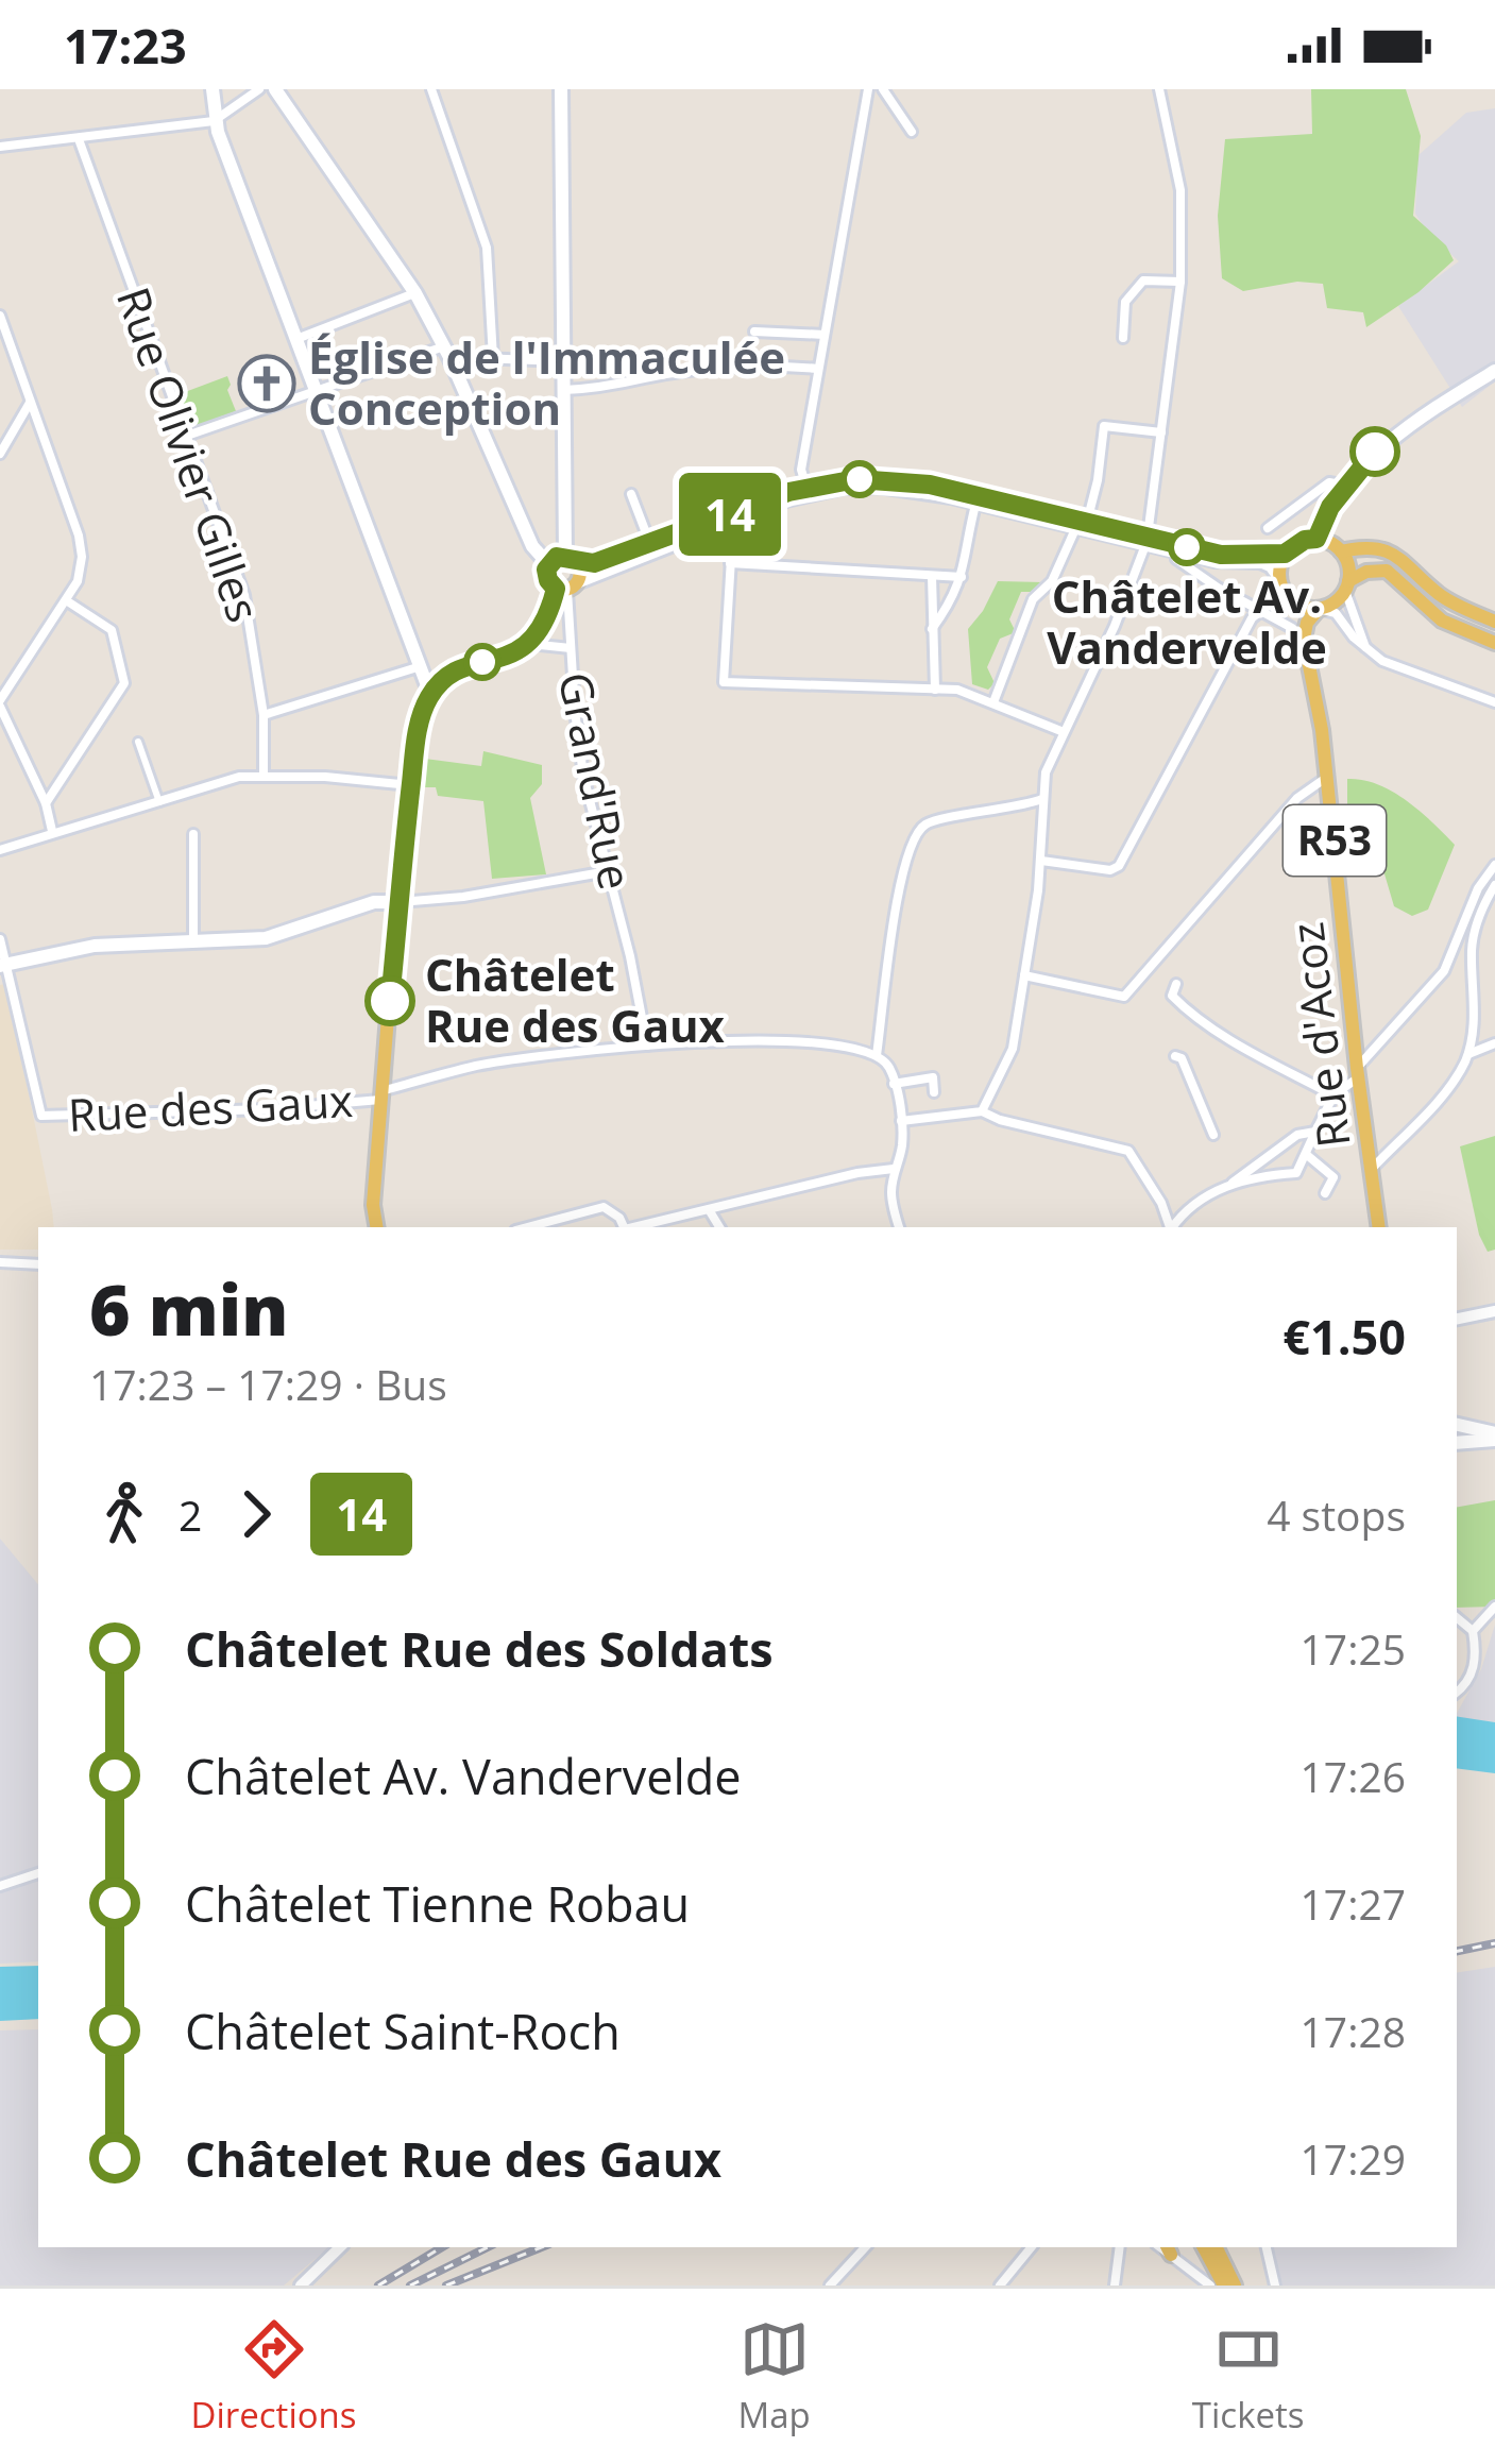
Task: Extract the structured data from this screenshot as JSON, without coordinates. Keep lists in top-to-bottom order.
{
  "streets": {
    "main road": ["R53", "Rue d'Acoz"],
    "street": ["Rue Olivier Gilles", "Grand'Rue", "Rue des Gaux"]
  },
  "places": {
    "church": ["Église de l'Immaculée Conception"],
    "other": ["Châtelet Av. Vandervelde", "Châtelet Rue des Gaux"]
  },
  "lines": ["bus line 14"],
  "page": {
    "status": "17:23",
    "on_map": "14",
    "heading": ["6 min", "17:23 – 17:29 · Bus", "€1.50"],
    "legs": ["2", "14", "4 stops"],
    "list": [
      {
        "name": "Châtelet Rue des Soldats",
        "value": "17:25"
      },
      {
        "name": "Châtelet Av. Vandervelde",
        "value": "17:26"
      },
      {
        "name": "Châtelet Tienne Robau",
        "value": "17:27"
      },
      {
        "name": "Châtelet Saint-Roch",
        "value": "17:28"
      },
      {
        "name": "Châtelet Rue des Gaux",
        "value": "17:29"
      }
    ],
    "tabs": ["Directions", "Map", "Tickets"]
  }
}
